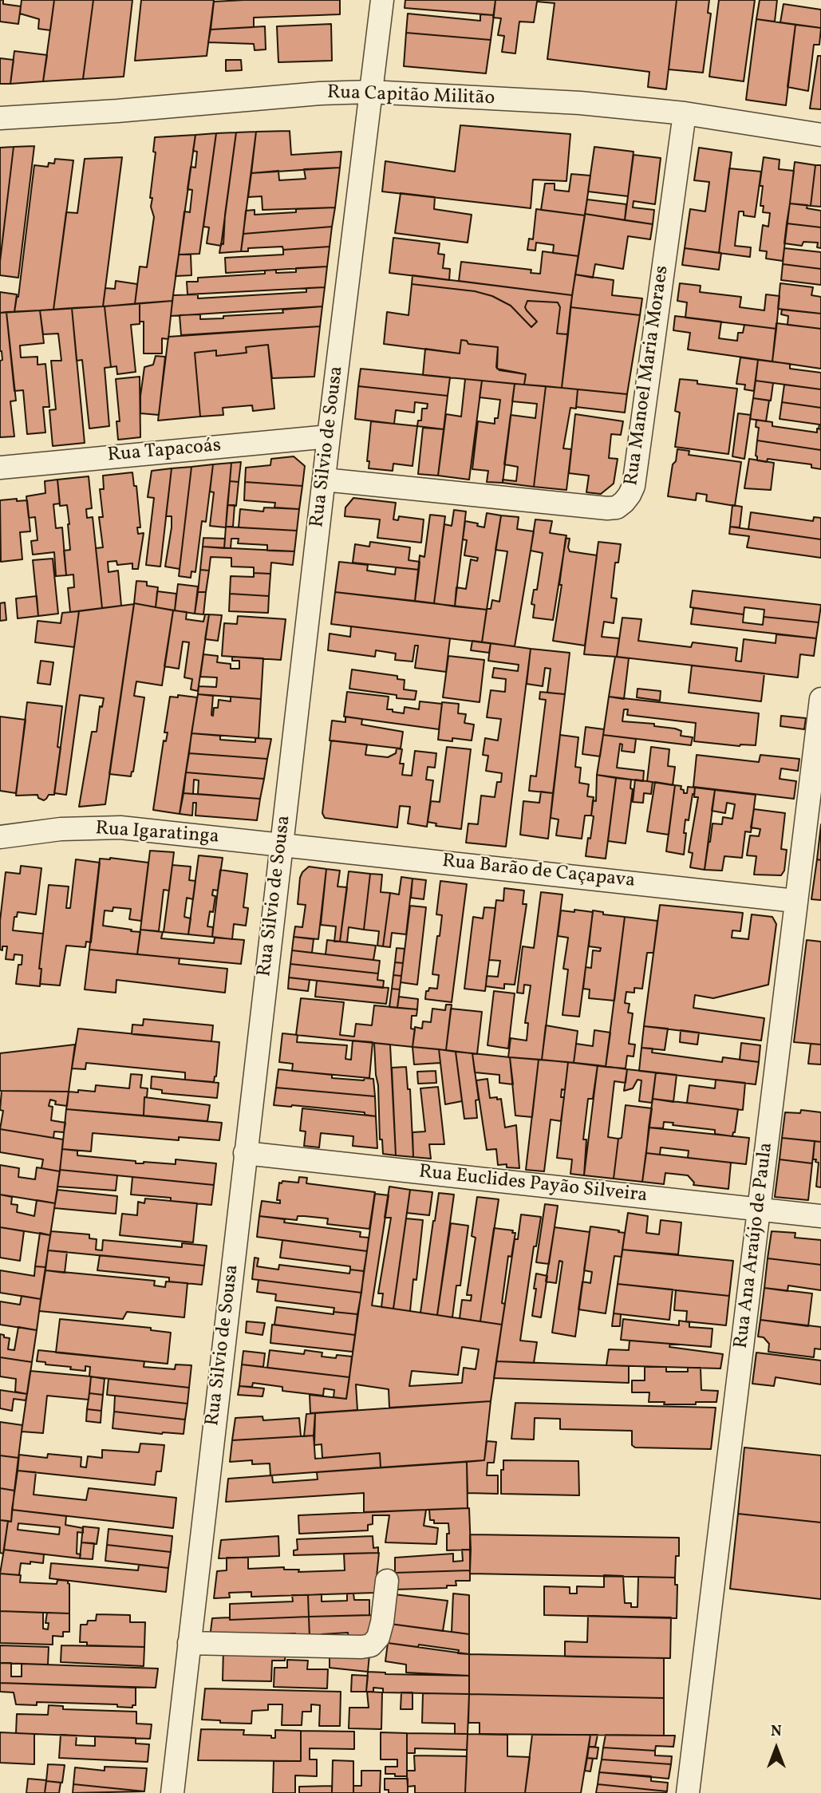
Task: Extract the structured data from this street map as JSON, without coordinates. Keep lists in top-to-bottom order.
{
  "streets": {
    "street": [
      "Rua Capitão Militão",
      "Rua Manoel Maria Moraes",
      "Rua Silvio de Sousa",
      "Rua Tapacoás",
      "Rua Igaratinga",
      "Rua Barão de Caçapava",
      "Rua Euclides Payão Silveira",
      "Rua Ana Araújo de Paula"
    ]
  },
  "crossings": [
    ["Rua Capitão Militão", "Rua Manoel Maria Moraes"],
    ["Rua Capitão Militão", "Rua Silvio de Sousa"],
    ["Rua Manoel Maria Moraes", "Rua Silvio de Sousa"],
    ["Rua Silvio de Sousa", "Rua Tapacoás"],
    ["Rua Silvio de Sousa", "Rua Igaratinga"],
    ["Rua Silvio de Sousa", "Rua Barão de Caçapava"],
    ["Rua Silvio de Sousa", "Rua Euclides Payão Silveira"],
    ["Rua Igaratinga", "Rua Barão de Caçapava"],
    ["Rua Barão de Caçapava", "Rua Ana Araújo de Paula"],
    ["Rua Euclides Payão Silveira", "Rua Ana Araújo de Paula"]
  ],
  "north": "top"
}
